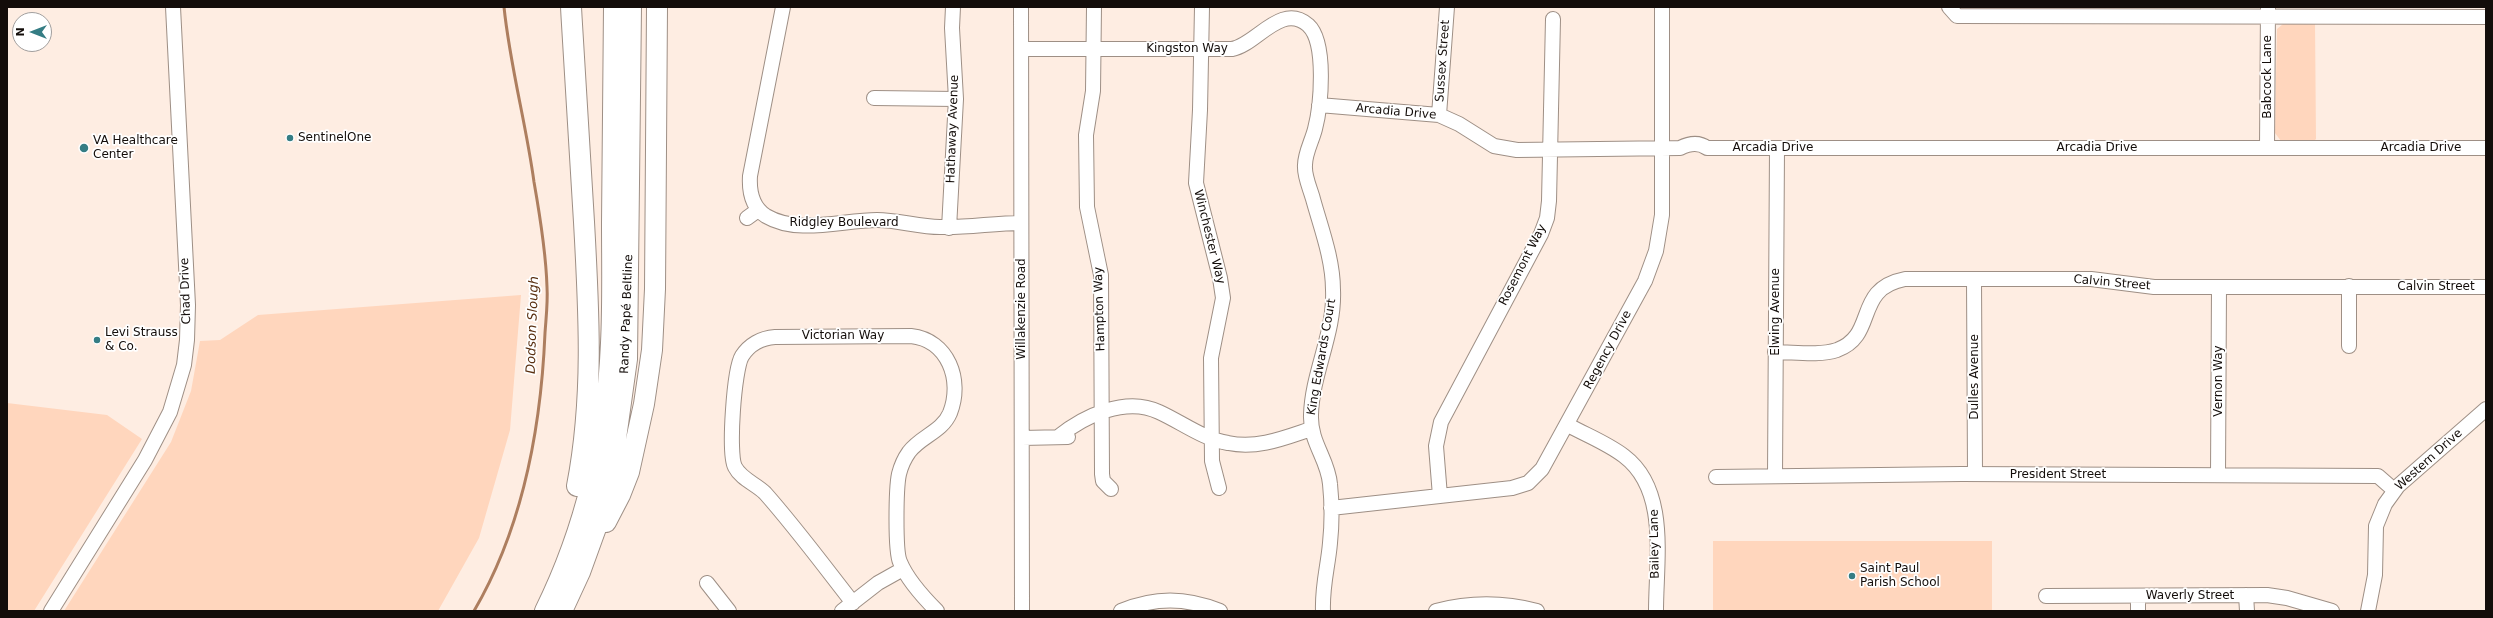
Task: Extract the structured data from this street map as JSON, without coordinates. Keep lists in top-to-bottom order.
{
  "streets": {
    "highway": ["Randy Papé Beltline"],
    "street": [
      "Kingston Way",
      "Sussex Street",
      "Babcock Lane",
      "Arcadia Drive",
      "Hathaway Avenue",
      "Ridgley Boulevard",
      "Winchester Way",
      "Rosemont Way",
      "Calvin Street",
      "Chad Drive",
      "Willakenzie Road",
      "Hampton Way",
      "Elwing Avenue",
      "Victorian Way",
      "Regency Drive",
      "King Edwards Court",
      "Dulles Avenue",
      "Vernon Way",
      "Western Drive",
      "President Street",
      "Bailey Lane",
      "Waverly Street"
    ]
  },
  "crossings": [
    ["Kingston Way", "Arcadia Drive"],
    ["Kingston Way", "Winchester Way"],
    ["Kingston Way", "Willakenzie Road"],
    ["Kingston Way", "Hampton Way"],
    ["Kingston Way", "King Edwards Court"],
    ["Sussex Street", "Arcadia Drive"],
    ["Babcock Lane", "Arcadia Drive"],
    ["Arcadia Drive", "Rosemont Way"],
    ["Arcadia Drive", "Elwing Avenue"],
    ["Arcadia Drive", "Regency Drive"],
    ["Arcadia Drive", "King Edwards Court"],
    ["Hathaway Avenue", "Ridgley Boulevard"],
    ["Ridgley Boulevard", "Willakenzie Road"],
    ["Rosemont Way", "Regency Drive"],
    ["Calvin Street", "Elwing Avenue"],
    ["Calvin Street", "Dulles Avenue"],
    ["Calvin Street", "Vernon Way"],
    ["Elwing Avenue", "President Street"],
    ["Regency Drive", "King Edwards Court"],
    ["Regency Drive", "Bailey Lane"],
    ["Dulles Avenue", "President Street"],
    ["Vernon Way", "President Street"],
    ["Western Drive", "President Street"]
  ],
  "water": ["Dodson Slough"],
  "places": [
    "SentinelOne",
    "VA Healthcare Center",
    "Levi Strauss & Co.",
    "Saint Paul Parish School"
  ],
  "north": "left"
}
